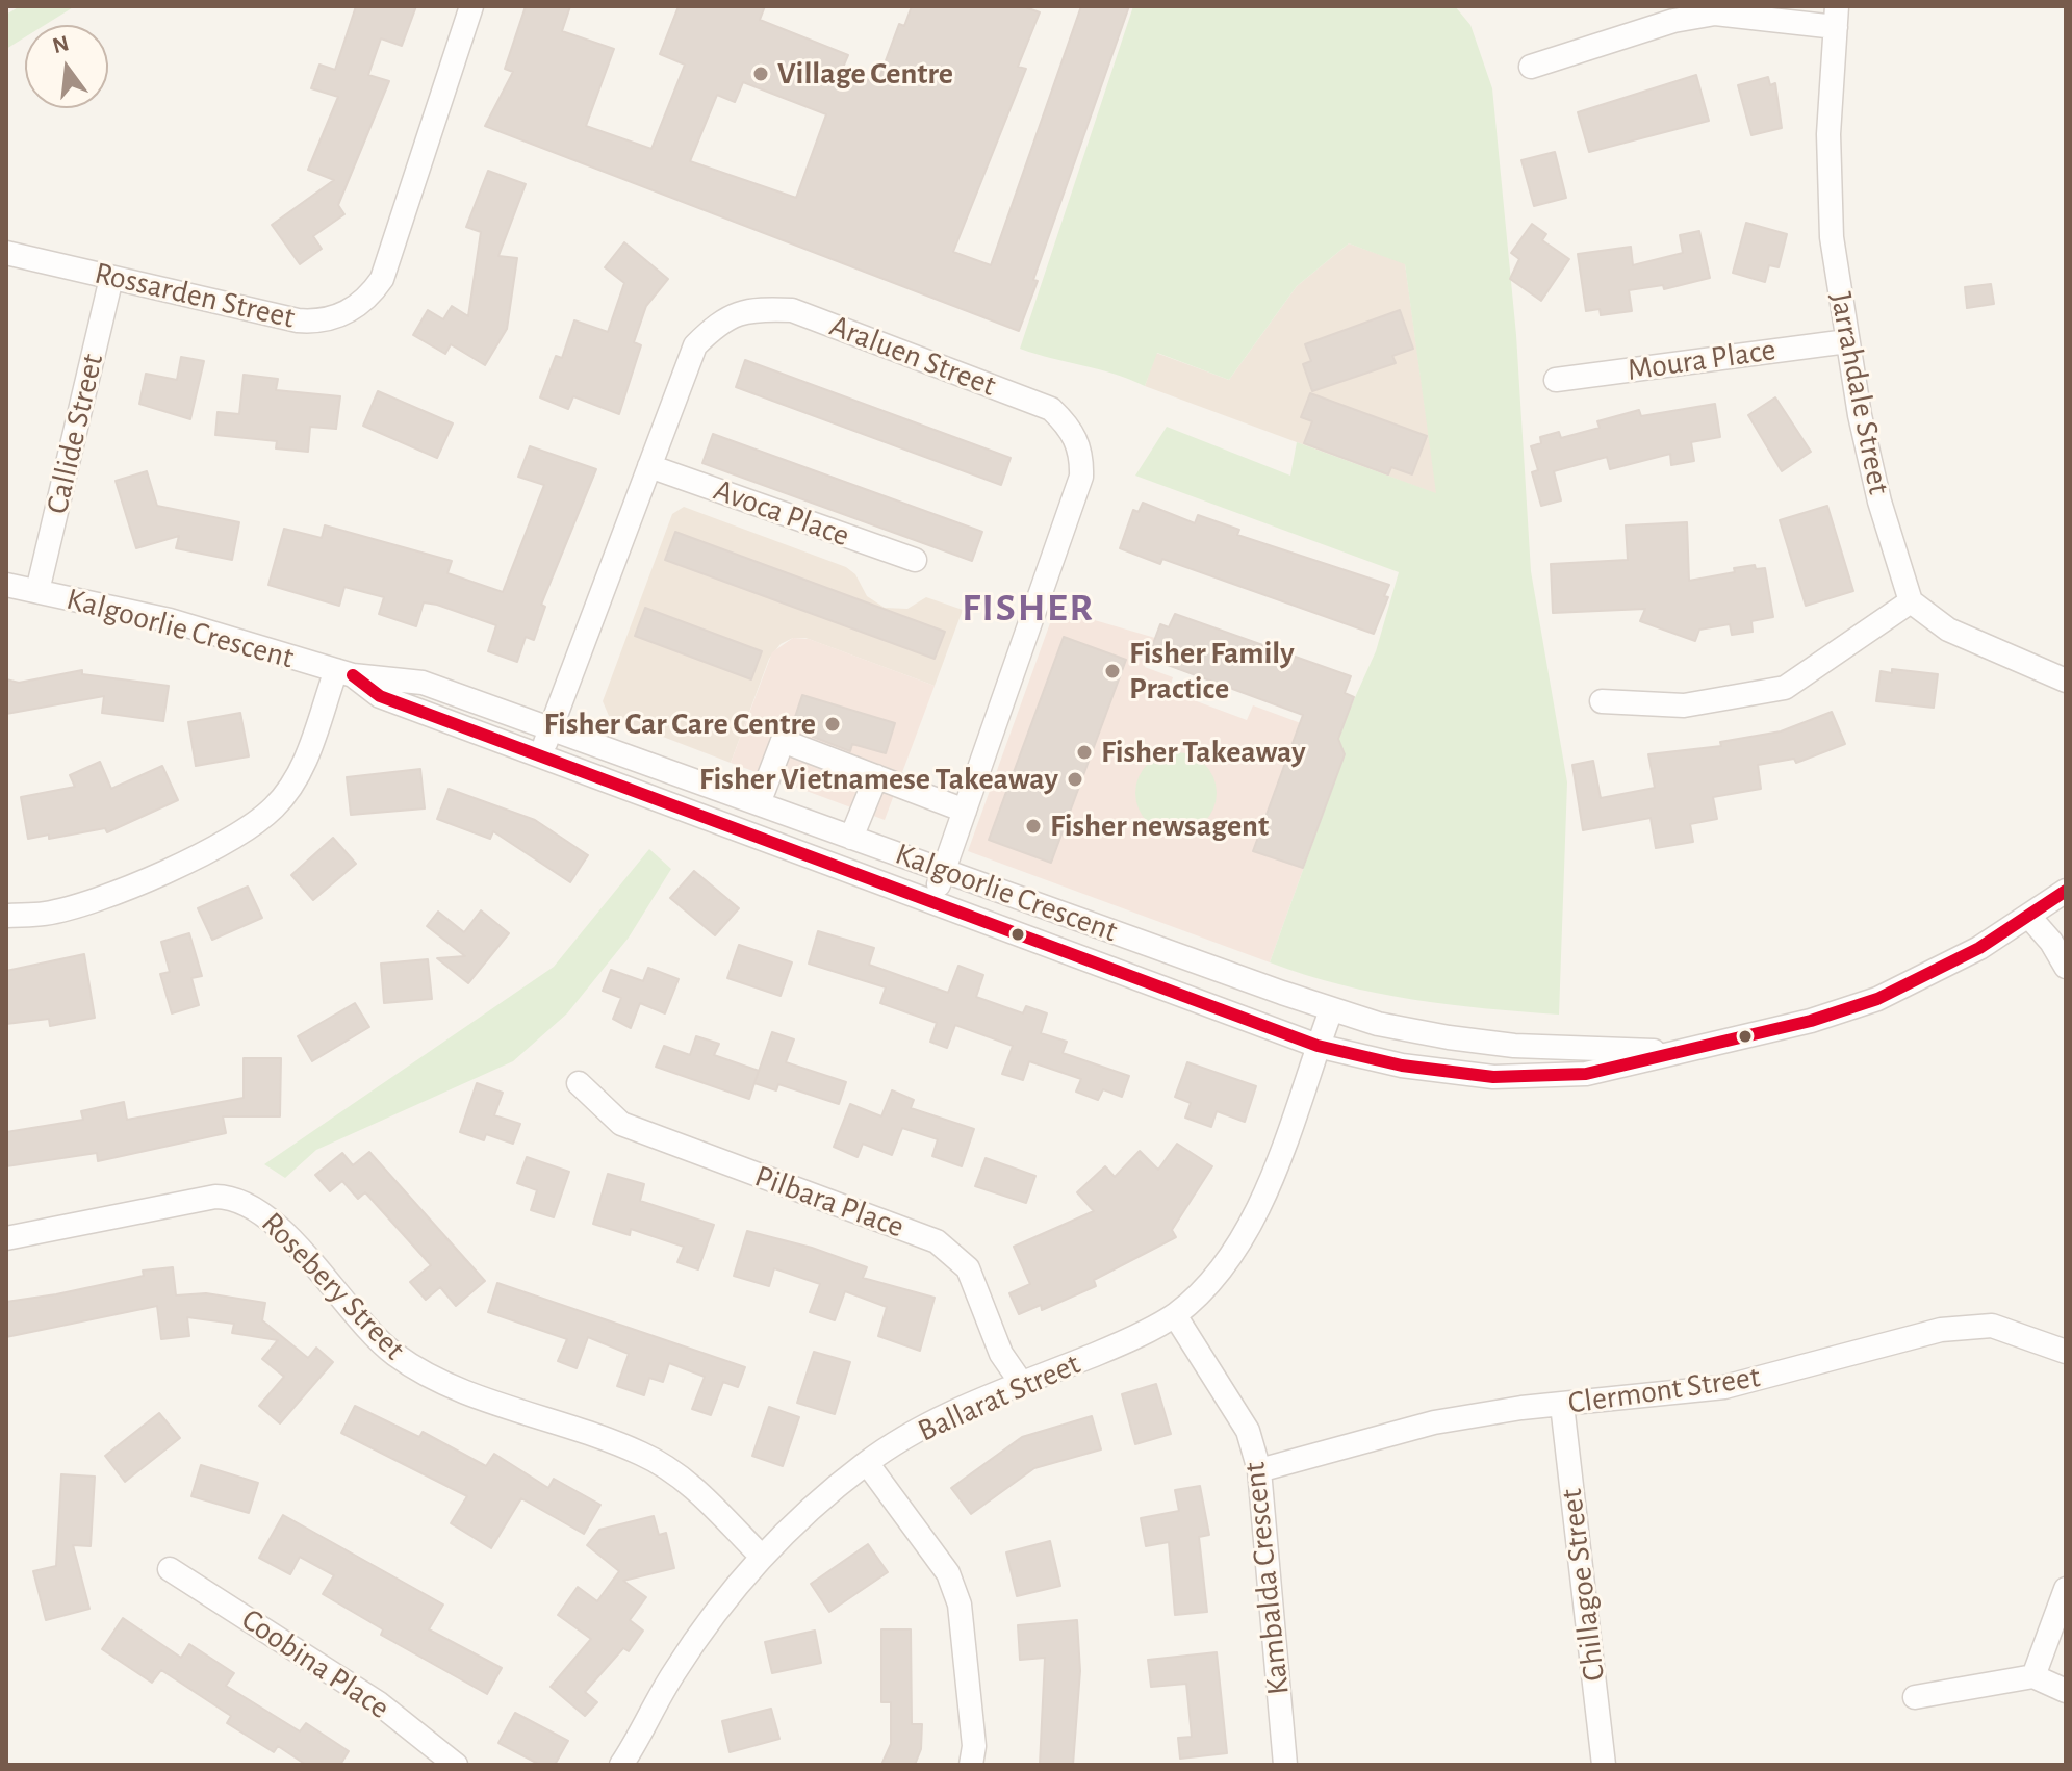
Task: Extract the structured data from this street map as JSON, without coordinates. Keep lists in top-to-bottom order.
{
  "streets": {
    "street": [
      "Rossarden Street",
      "Araluen Street",
      "Moura Place",
      "Jarrahdale Street",
      "Callide Street",
      "Avoca Place",
      "Kalgoorlie Crescent",
      "Pilbara Place",
      "Rosebery Street",
      "Clermont Street",
      "Ballarat Street",
      "Kambalda Crescent",
      "Chillagoe Street",
      "Coobina Place"
    ]
  },
  "crossings": [
    ["Rossarden Street", "Callide Street"],
    ["Araluen Street", "Avoca Place"],
    ["Araluen Street", "Kalgoorlie Crescent"],
    ["Moura Place", "Jarrahdale Street"],
    ["Callide Street", "Kalgoorlie Crescent"],
    ["Kalgoorlie Crescent", "Ballarat Street"],
    ["Pilbara Place", "Ballarat Street"],
    ["Rosebery Street", "Ballarat Street"],
    ["Clermont Street", "Kambalda Crescent"],
    ["Clermont Street", "Chillagoe Street"],
    ["Ballarat Street", "Kambalda Crescent"]
  ],
  "districts": ["FISHER"],
  "places": [
    "Village Centre",
    "Fisher Family Practice",
    "Fisher Car Care Centre",
    "Fisher Takeaway",
    "Fisher Vietnamese Takeaway",
    "Fisher newsagent"
  ],
  "north": "top"
}
